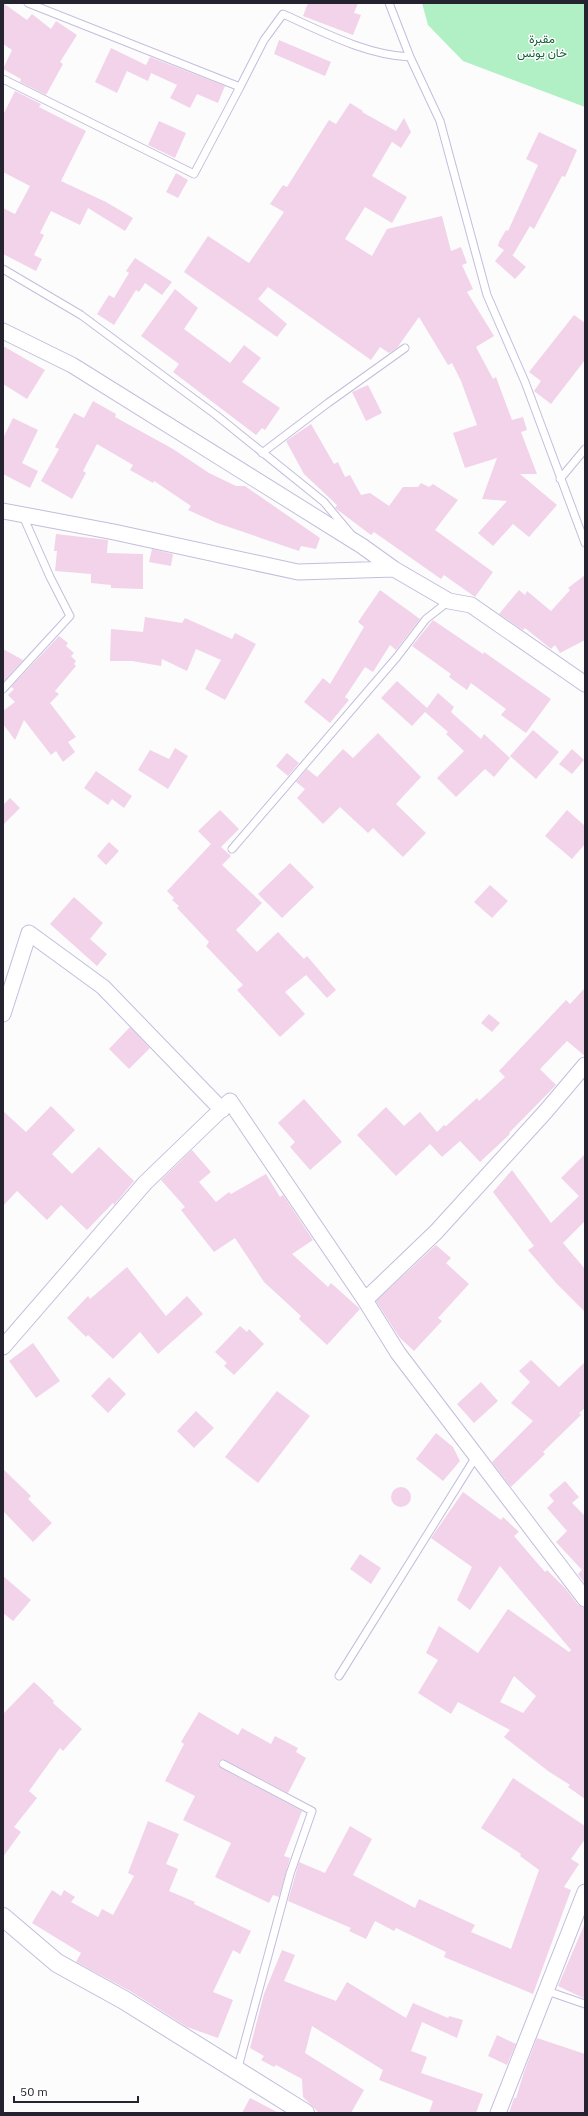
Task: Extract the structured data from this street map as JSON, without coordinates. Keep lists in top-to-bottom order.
{
  "parks": ["مقبرة خان يونس"],
  "scale_bar": "50 m"
}
